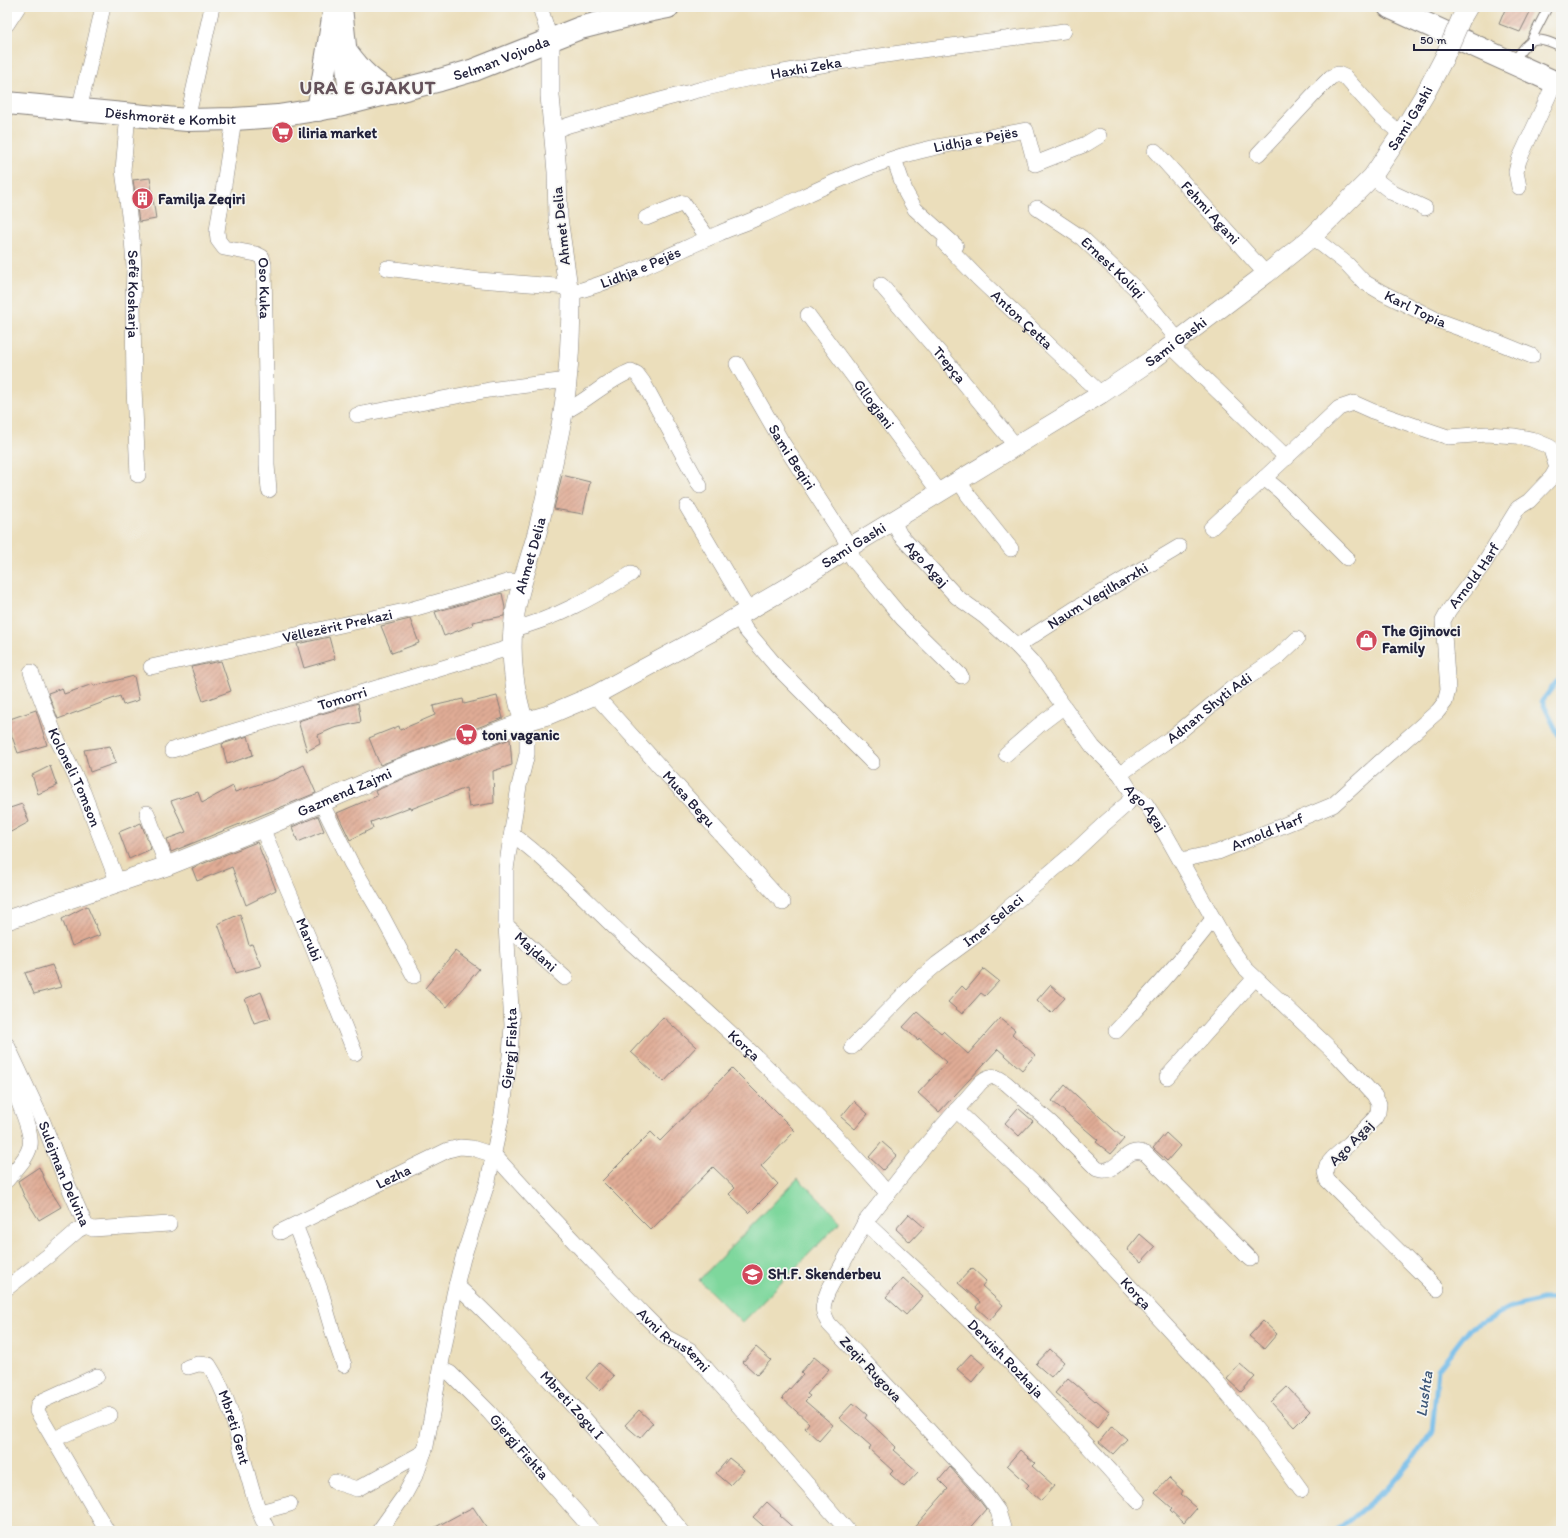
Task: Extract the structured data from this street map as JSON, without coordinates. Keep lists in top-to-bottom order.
{
  "streets": {
    "main road": ["Selman Vojvoda", "Dëshmorët e Kombit"],
    "street": [
      "Haxhi Zeka",
      "Sami Gashi",
      "Lidhja e Pejës",
      "Fehmi Agani",
      "Ahmet Delia",
      "Ernest Koliqi",
      "Oso Kuka",
      "Sefë Kosharja",
      "Karl Topia",
      "Anton Çetta",
      "Trepça",
      "Gllogjani",
      "Sami Beqiri",
      "Ago Agaj",
      "Arnold Harf",
      "Naum Veqilharxhi",
      "Vëllezërit Prekazi",
      "Tomorri",
      "Adnan Shyti Adi",
      "Koloneli Tomson",
      "Gazmend Zajmi",
      "Musa Begu",
      "Imer Selaci",
      "Marubi",
      "Majdani",
      "Korça",
      "Gjergj Fishta",
      "Sulejman Delvina",
      "Lezha",
      "Avni Rrustemi",
      "Dervish Rozhaja",
      "Zeqir Rugova",
      "Mbreti Zogu I",
      "Mbreti Gent"
    ]
  },
  "crossings": [
    ["Selman Vojvoda", "Dëshmorët e Kombit"],
    ["Selman Vojvoda", "Ahmet Delia"],
    ["Haxhi Zeka", "Ahmet Delia"],
    ["Dëshmorët e Kombit", "Oso Kuka"],
    ["Dëshmorët e Kombit", "Sefë Kosharja"],
    ["Sami Gashi", "Fehmi Agani"],
    ["Sami Gashi", "Ahmet Delia"],
    ["Sami Gashi", "Ernest Koliqi"],
    ["Sami Gashi", "Karl Topia"],
    ["Sami Gashi", "Anton Çetta"],
    ["Sami Gashi", "Trepça"],
    ["Sami Gashi", "Gllogjani"],
    ["Sami Gashi", "Sami Beqiri"],
    ["Sami Gashi", "Ago Agaj"],
    ["Sami Gashi", "Gazmend Zajmi"],
    ["Sami Gashi", "Musa Begu"],
    ["Sami Gashi", "Gjergj Fishta"],
    ["Lidhja e Pejës", "Ahmet Delia"],
    ["Lidhja e Pejës", "Anton Çetta"],
    ["Ahmet Delia", "Vëllezërit Prekazi"],
    ["Ahmet Delia", "Tomorri"],
    ["Ahmet Delia", "Gazmend Zajmi"],
    ["Ahmet Delia", "Gjergj Fishta"],
    ["Ago Agaj", "Arnold Harf"],
    ["Ago Agaj", "Naum Veqilharxhi"],
    ["Ago Agaj", "Adnan Shyti Adi"],
    ["Ago Agaj", "Imer Selaci"],
    ["Koloneli Tomson", "Gazmend Zajmi"],
    ["Gazmend Zajmi", "Marubi"],
    ["Gazmend Zajmi", "Gjergj Fishta"],
    ["Majdani", "Gjergj Fishta"],
    ["Korça", "Gjergj Fishta"],
    ["Korça", "Zeqir Rugova"],
    ["Gjergj Fishta", "Lezha"],
    ["Gjergj Fishta", "Avni Rrustemi"],
    ["Gjergj Fishta", "Mbreti Zogu I"],
    ["Lezha", "Avni Rrustemi"],
    ["Dervish Rozhaja", "Zeqir Rugova"]
  ],
  "districts": ["URA E GJAKUT"],
  "water": ["Lushta"],
  "places": {
    "supermarket": ["iliria market", "toni vaganic"],
    "building": ["Familja Zeqiri"],
    "shop": ["The Gjinovci Family"],
    "school or university": ["SH.F. Skenderbeu"]
  },
  "scale_bar": "50 m"
}
